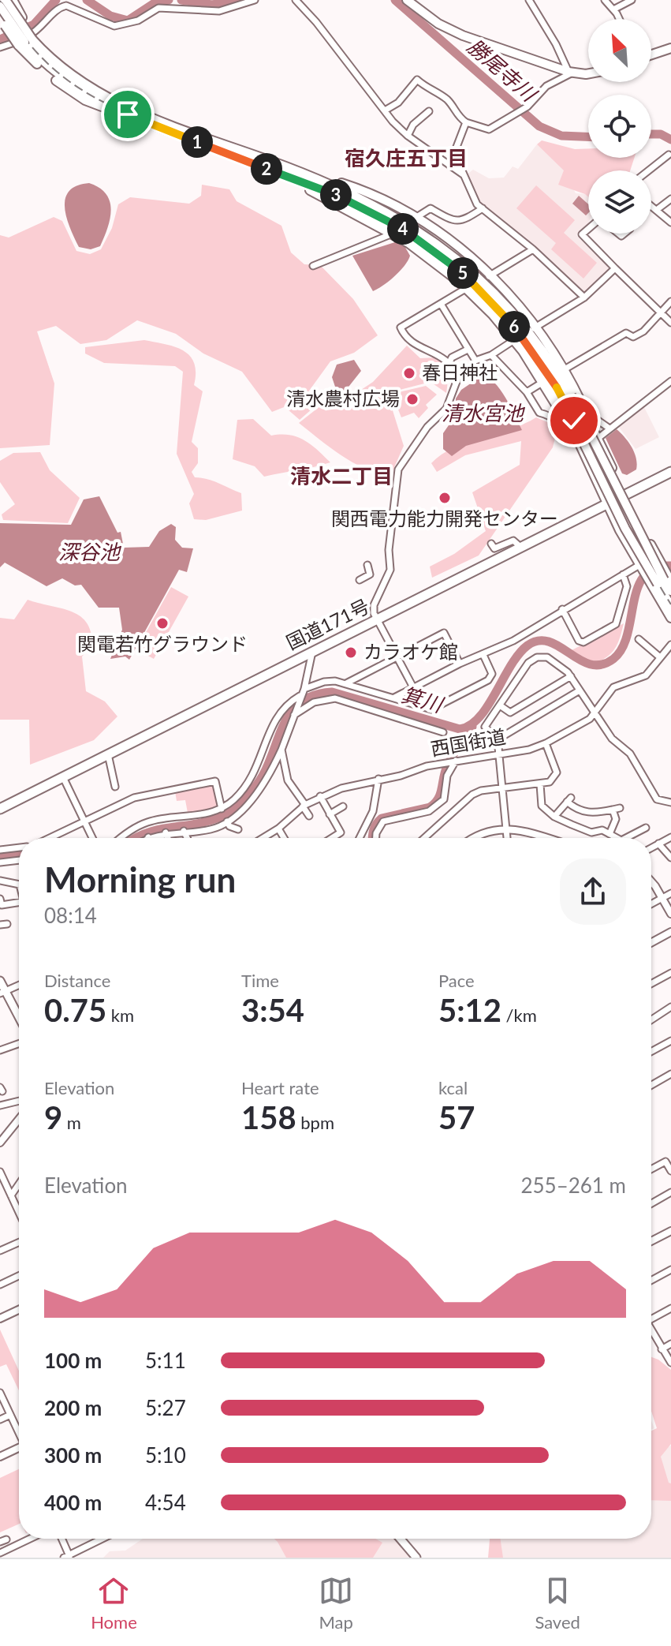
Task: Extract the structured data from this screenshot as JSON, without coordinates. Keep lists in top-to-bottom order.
{
  "streets": {
    "highway": ["国道171号"],
    "street": ["西国街道"]
  },
  "districts": ["宿久庄五丁目", "清水二丁目"],
  "water": [
    "勝尾寺川",
    "清水宮池",
    "深谷池",
    "箕川"
  ],
  "places": [
    "春日神社",
    "清水農村広場",
    "関西電力能力開発センター",
    "関電若竹グラウンド",
    "カラオケ館"
  ],
  "north": "top left",
  "page": {
    "pins": [
      "1",
      "2",
      "3",
      "4",
      "5",
      "6"
    ],
    "heading": ["Morning run", "08:14"],
    "stats": [
      ["Distance", "0.75 km"],
      ["Time", "3:54"],
      ["Pace", "5:12 /km"],
      ["Elevation", "9 m"],
      ["Heart rate", "158 bpm"],
      ["kcal", "57"]
    ],
    "chart": ["Elevation", "255–261 m"],
    "list": [
      {
        "name": "100 m",
        "note": "5:11"
      },
      {
        "name": "200 m",
        "note": "5:27"
      },
      {
        "name": "300 m",
        "note": "5:10"
      },
      {
        "name": "400 m",
        "note": "4:54"
      }
    ],
    "tabs": ["Home", "Map", "Saved"]
  }
}
